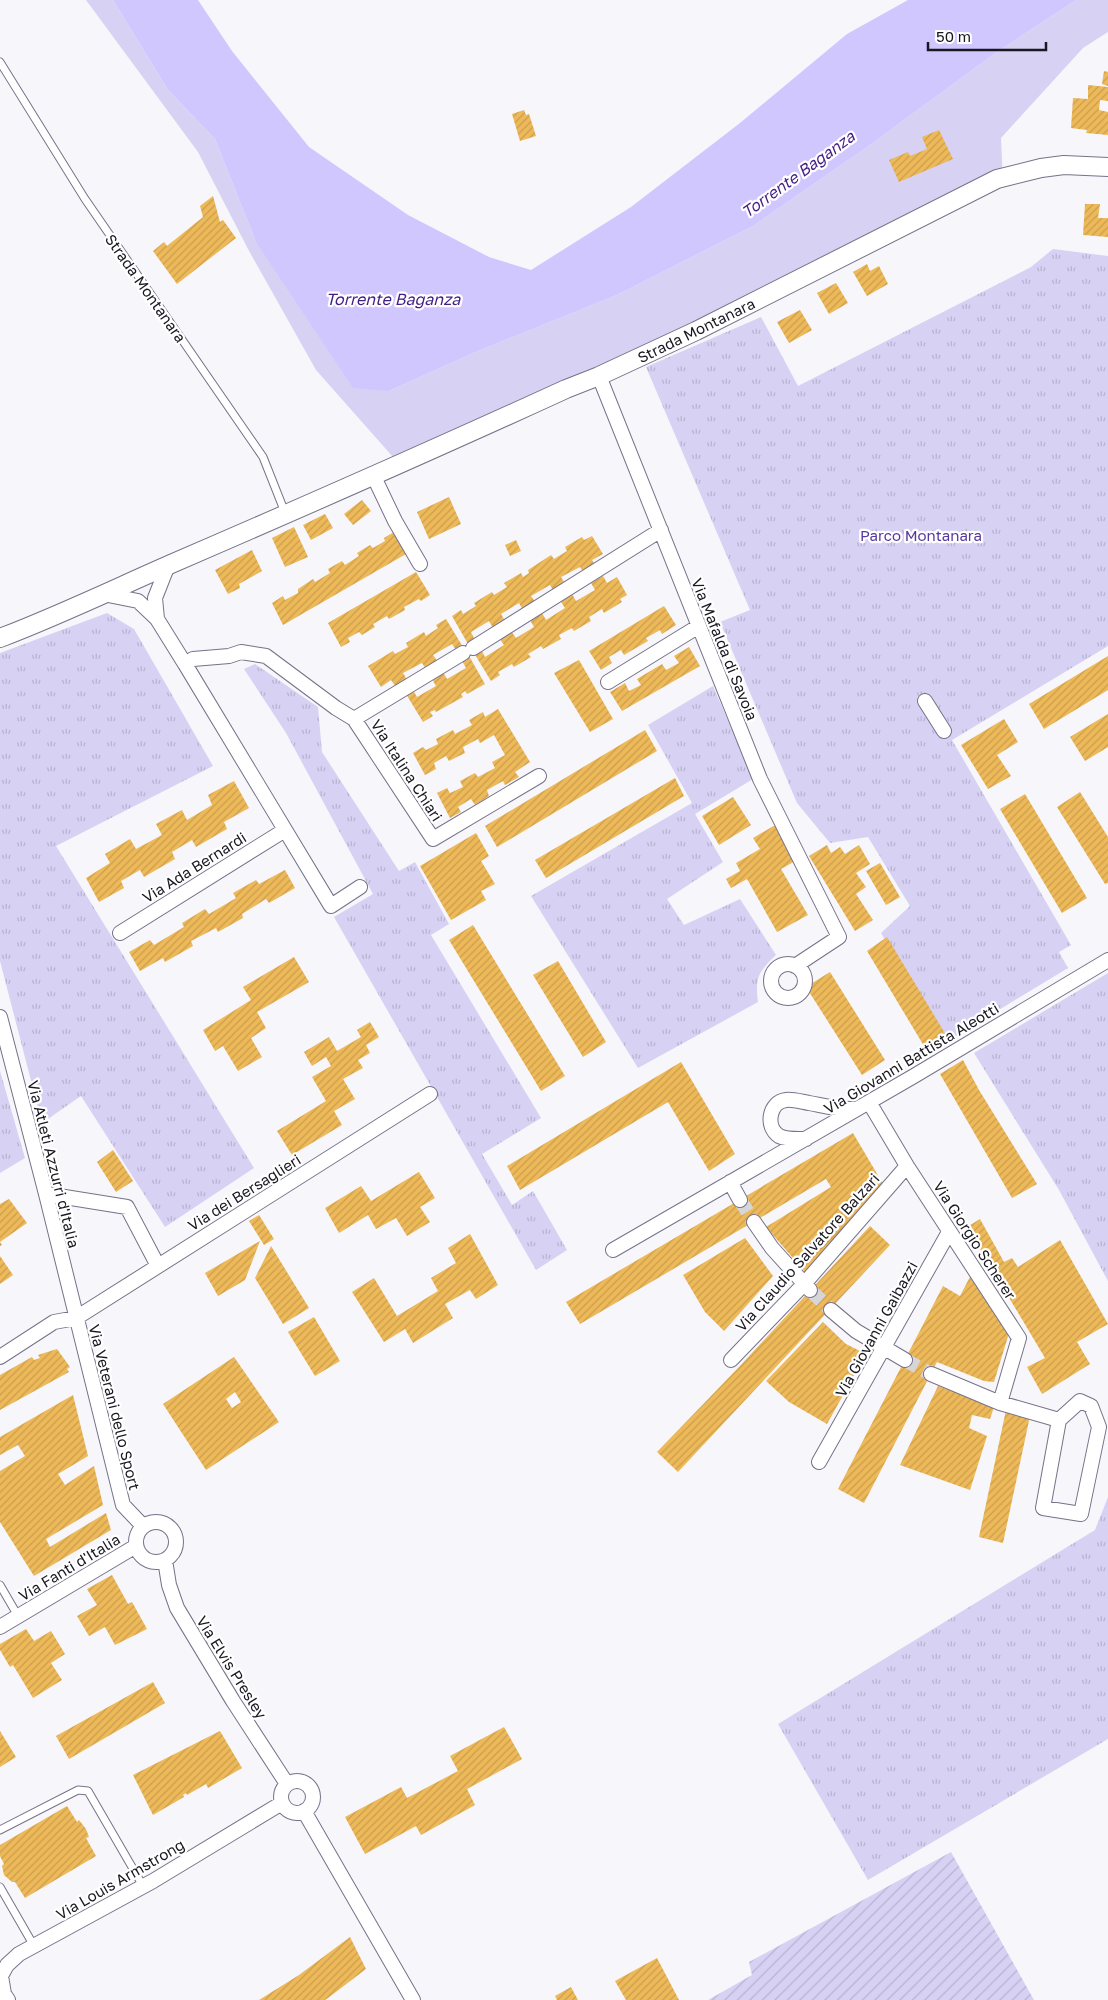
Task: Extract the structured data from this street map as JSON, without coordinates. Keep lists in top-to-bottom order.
{
  "streets": {
    "street": [
      "Strada Montanara",
      "Via Mafalda di Savoia",
      "Via Italina Chiari",
      "Via Ada Bernardi",
      "Via Giovanni Battista Aleotti",
      "Via Atleti Azzurri d'Italia",
      "Via dei Bersaglieri",
      "Via Giorgio Scherer",
      "Via Claudio Salvatore Balzari",
      "Via Giovanni Gaibazzi",
      "Via Veterani dello Sport",
      "Via Fanti d'Italia",
      "Via Elvis Presley",
      "Via Louis Armstrong"
    ]
  },
  "crossings": [
    ["Strada Montanara", "Via Mafalda di Savoia"],
    ["Via Mafalda di Savoia", "Via Italina Chiari"],
    ["Via Giovanni Battista Aleotti", "Via Giorgio Scherer"],
    ["Via Atleti Azzurri d'Italia", "Via dei Bersaglieri"],
    ["Via Atleti Azzurri d'Italia", "Via Veterani dello Sport"],
    ["Via dei Bersaglieri", "Via Veterani dello Sport"],
    ["Via Giorgio Scherer", "Via Claudio Salvatore Balzari"],
    ["Via Giorgio Scherer", "Via Giovanni Gaibazzi"],
    ["Via Veterani dello Sport", "Via Fanti d'Italia"],
    ["Via Veterani dello Sport", "Via Elvis Presley"],
    ["Via Fanti d'Italia", "Via Elvis Presley"],
    ["Via Elvis Presley", "Via Louis Armstrong"]
  ],
  "water": ["Torrente Baganza"],
  "parks": ["Parco Montanara"],
  "scale_bar": "50 m"
}
